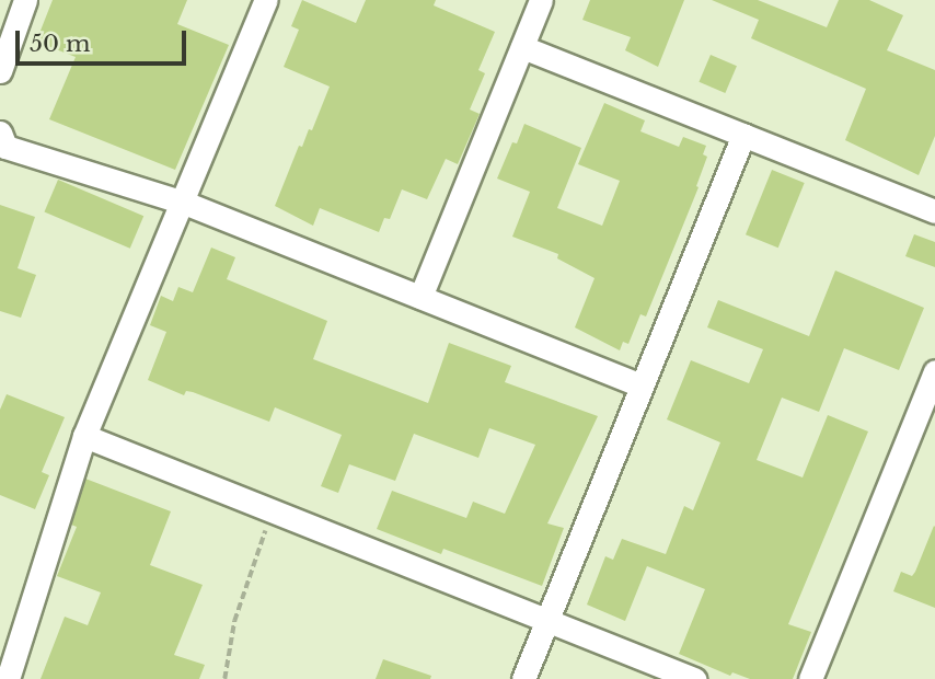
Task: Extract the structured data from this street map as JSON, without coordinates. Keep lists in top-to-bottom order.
{
  "scale_bar": "50 m"
}
